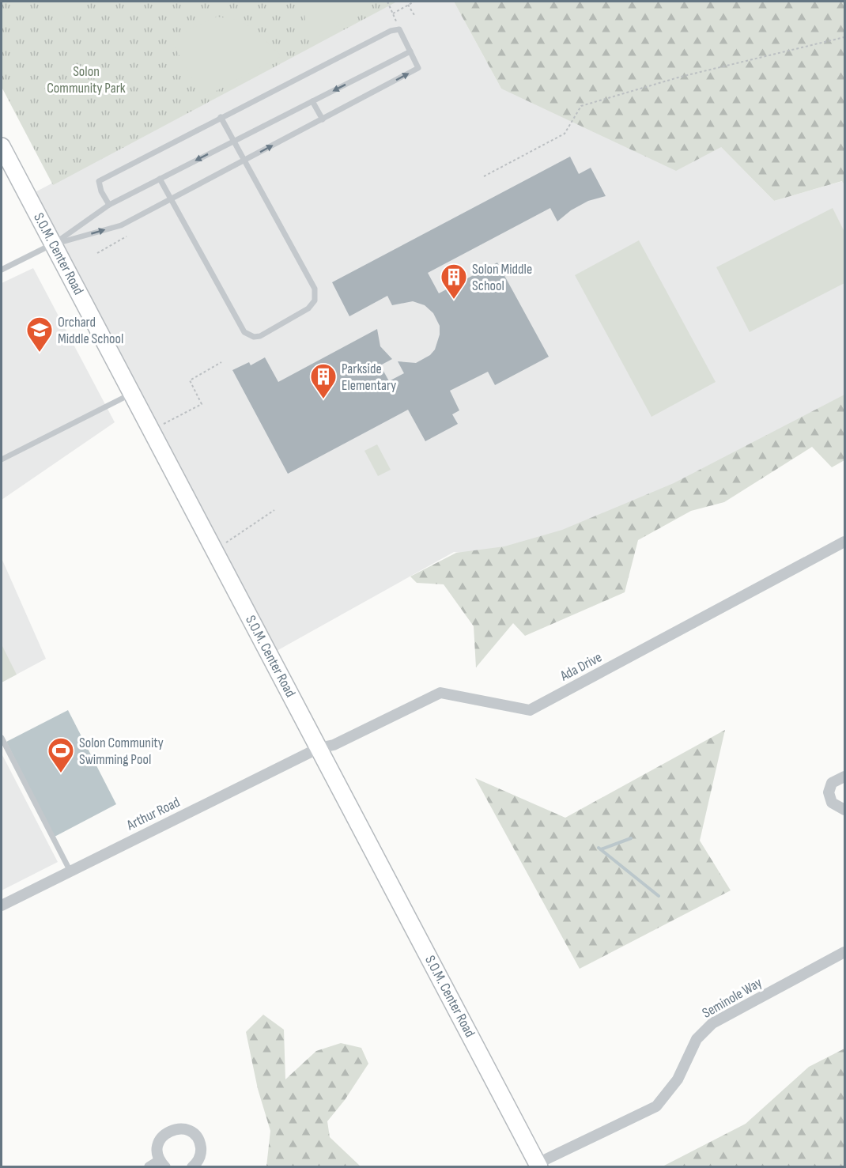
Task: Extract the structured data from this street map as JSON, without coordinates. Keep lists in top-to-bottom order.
{
  "streets": {
    "main road": ["S.O.M. Center Road"],
    "street": ["Ada Drive", "Arthur Road", "Seminole Way"]
  },
  "crossings": [
    ["S.O.M. Center Road", "Ada Drive"],
    ["S.O.M. Center Road", "Arthur Road"],
    ["S.O.M. Center Road", "Seminole Way"],
    ["Ada Drive", "Arthur Road"]
  ],
  "parks": ["Solon Community Park"],
  "places": {
    "building": ["Solon Middle School", "Parkside Elementary"],
    "school or university": ["Orchard Middle School"],
    "sports": ["Solon Community Swimming Pool"]
  }
}
